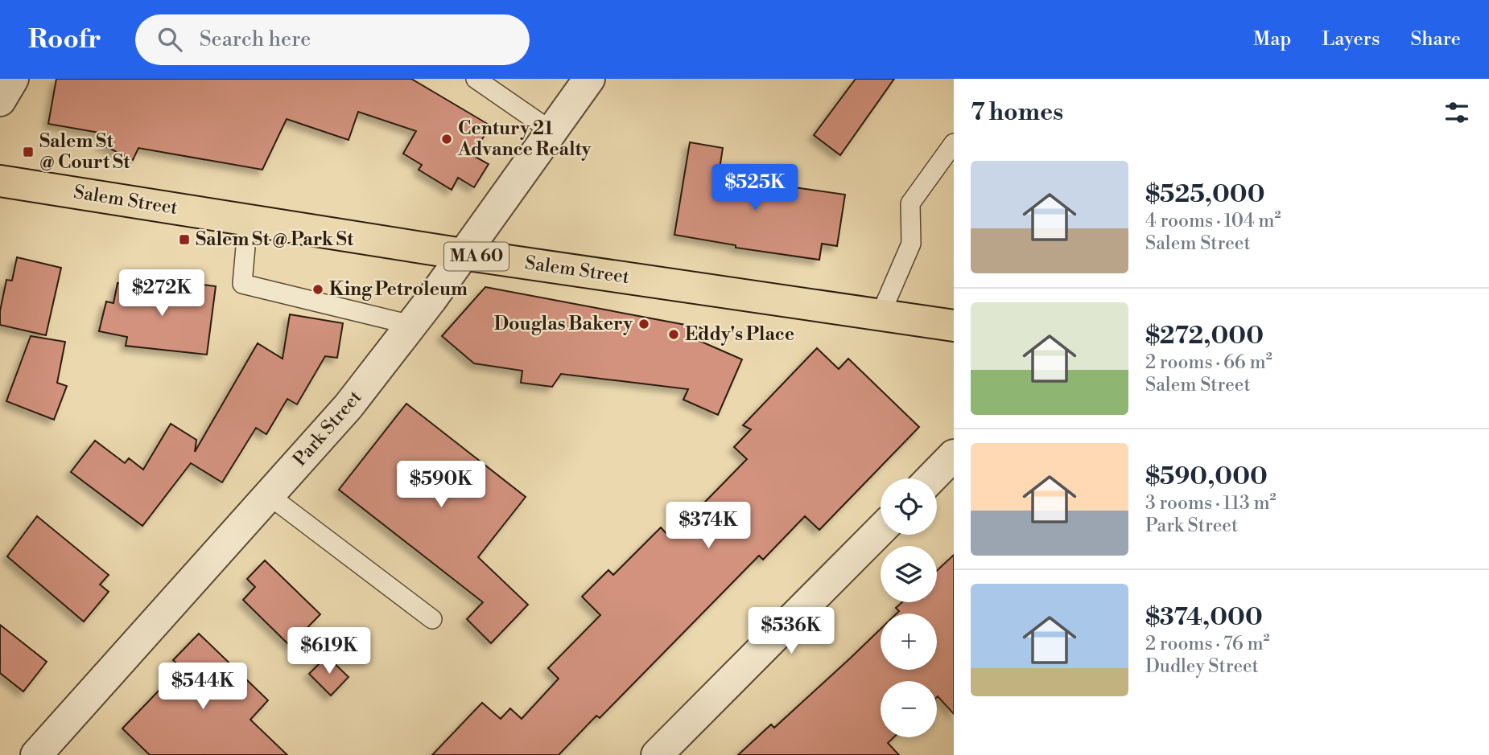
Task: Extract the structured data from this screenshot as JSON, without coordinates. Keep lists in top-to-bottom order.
{
  "streets": {
    "main road": ["Salem Street", "MA 60"],
    "street": ["Park Street"]
  },
  "crossings": [
    ["Salem Street", "Park Street"]
  ],
  "places": {
    "other": [
      "Century 21 Advance Realty",
      "King Petroleum",
      "Douglas Bakery",
      "Eddy's Place"
    ],
    "transit": ["Salem St @ Court St", "Salem St @ Park St"]
  },
  "page": {
    "header": "Roofr",
    "search": "Search here",
    "nav": ["Map", "Layers", "Share"],
    "heading": "7 homes",
    "list": [
      {
        "name": "$525,000",
        "note": "4 rooms · 104 m² · Salem Street"
      },
      {
        "name": "$272,000",
        "note": "2 rooms · 66 m² · Salem Street"
      },
      {
        "name": "$590,000",
        "note": "3 rooms · 113 m² · Park Street"
      },
      {
        "name": "$374,000",
        "note": "2 rooms · 76 m² · Dudley Street"
      }
    ],
    "price": [
      "$525K",
      "$272K",
      "$590K",
      "$374K",
      "$536K",
      "$619K",
      "$544K"
    ],
    "map_buttons": ["+", "−"]
  }
}
